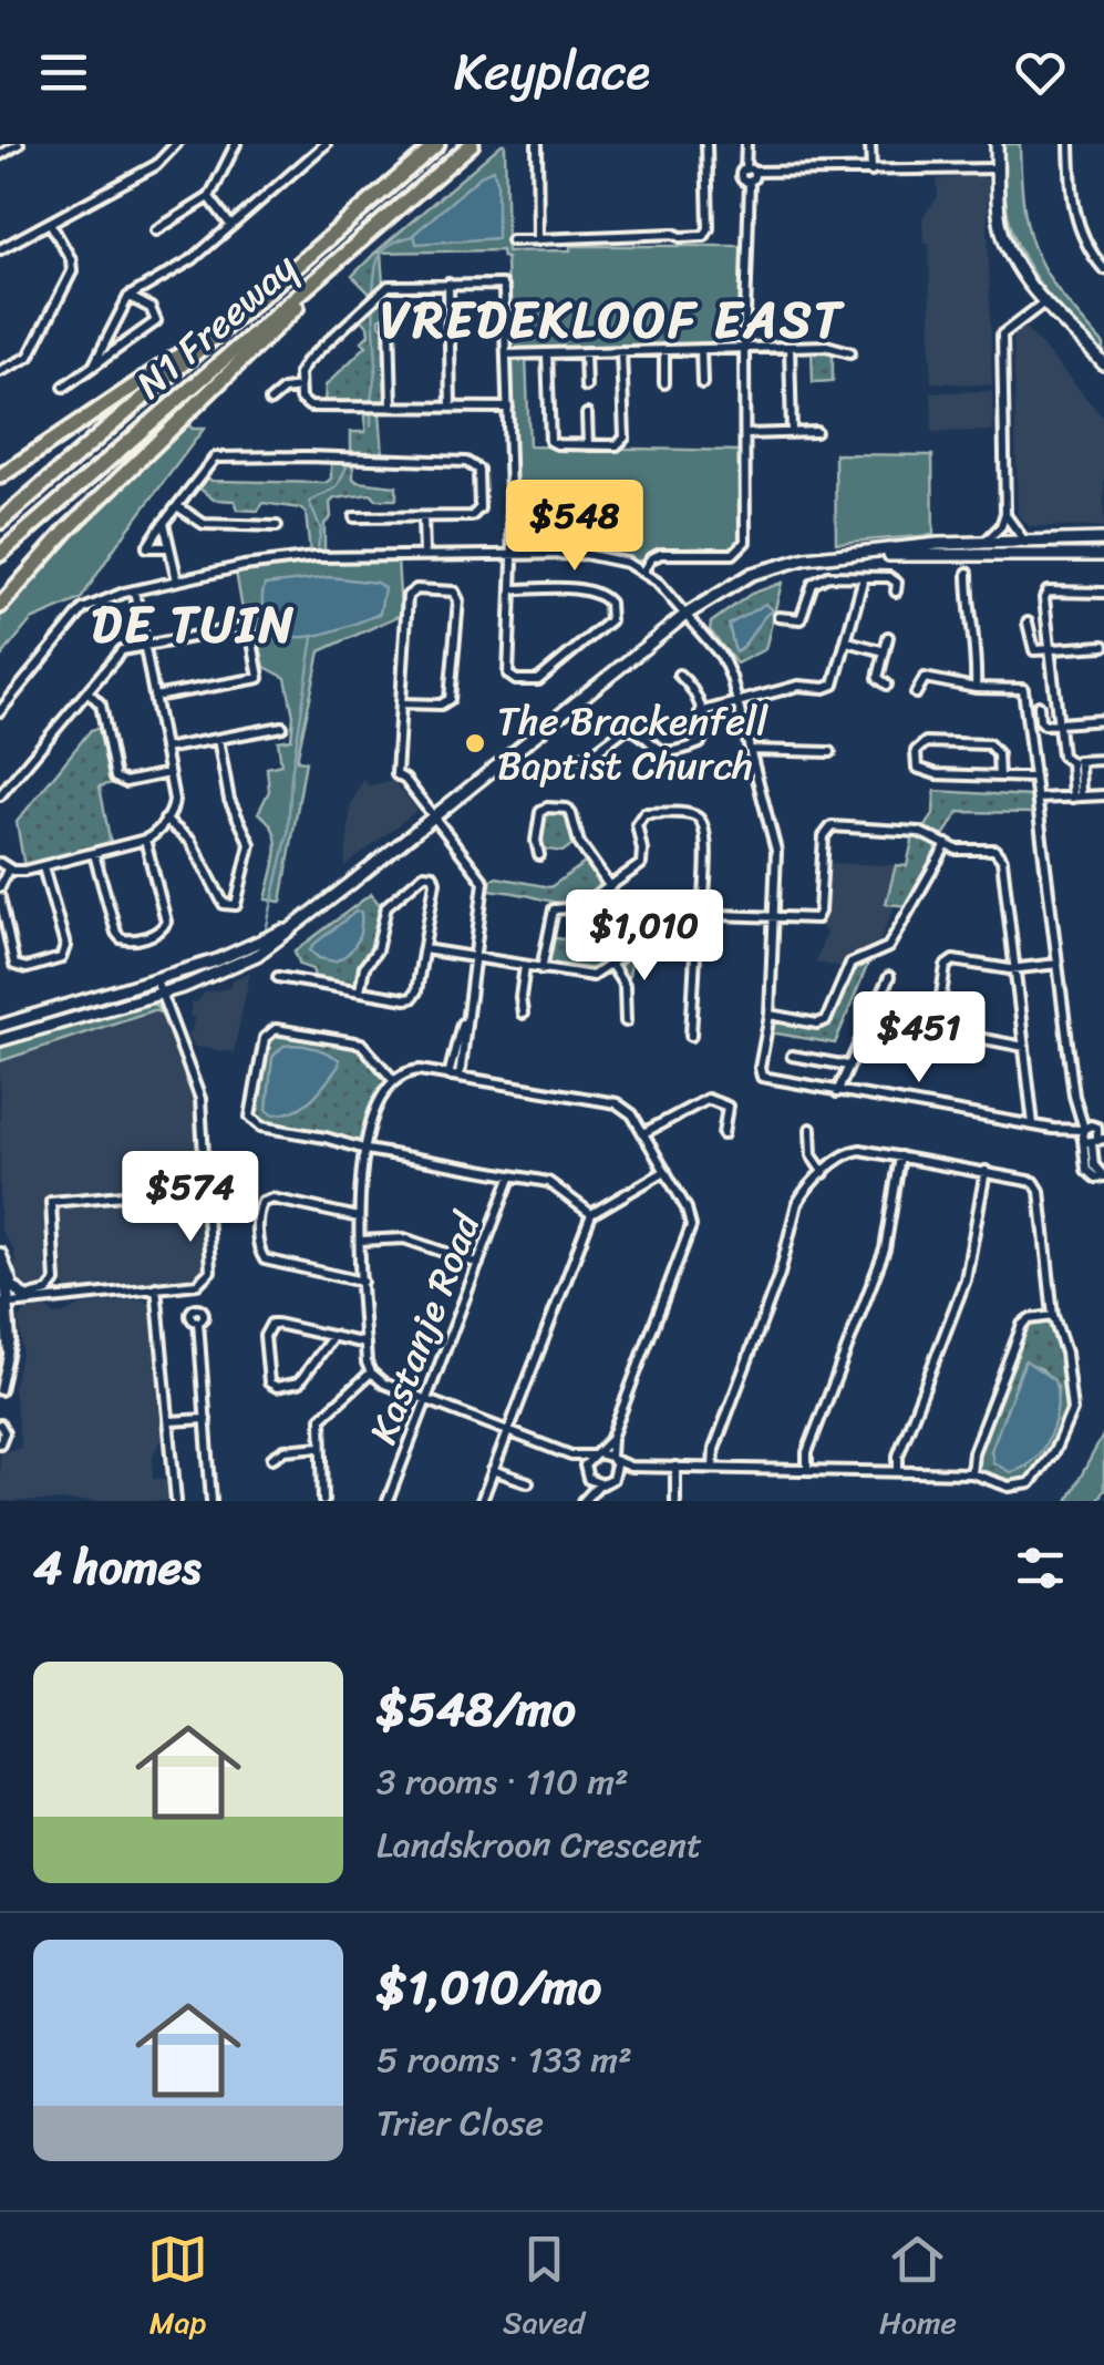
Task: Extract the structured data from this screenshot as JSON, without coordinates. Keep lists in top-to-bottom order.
{
  "streets": {
    "highway": ["N1 Freeway"],
    "street": ["Kastanje Road"]
  },
  "districts": ["VREDEKLOOF EAST", "DE TUIN"],
  "places": ["The Brackenfell Baptist Church"],
  "page": {
    "header": "Keyplace",
    "price": [
      "$548",
      "$1,010",
      "$451",
      "$574"
    ],
    "heading": "4 homes",
    "list": [
      {
        "name": "$548/mo",
        "note": "3 rooms · 110 m² · Landskroon Crescent"
      },
      {
        "name": "$1,010/mo",
        "note": "5 rooms · 133 m² · Trier Close"
      }
    ],
    "tabs": ["Map", "Saved", "Home"]
  }
}
